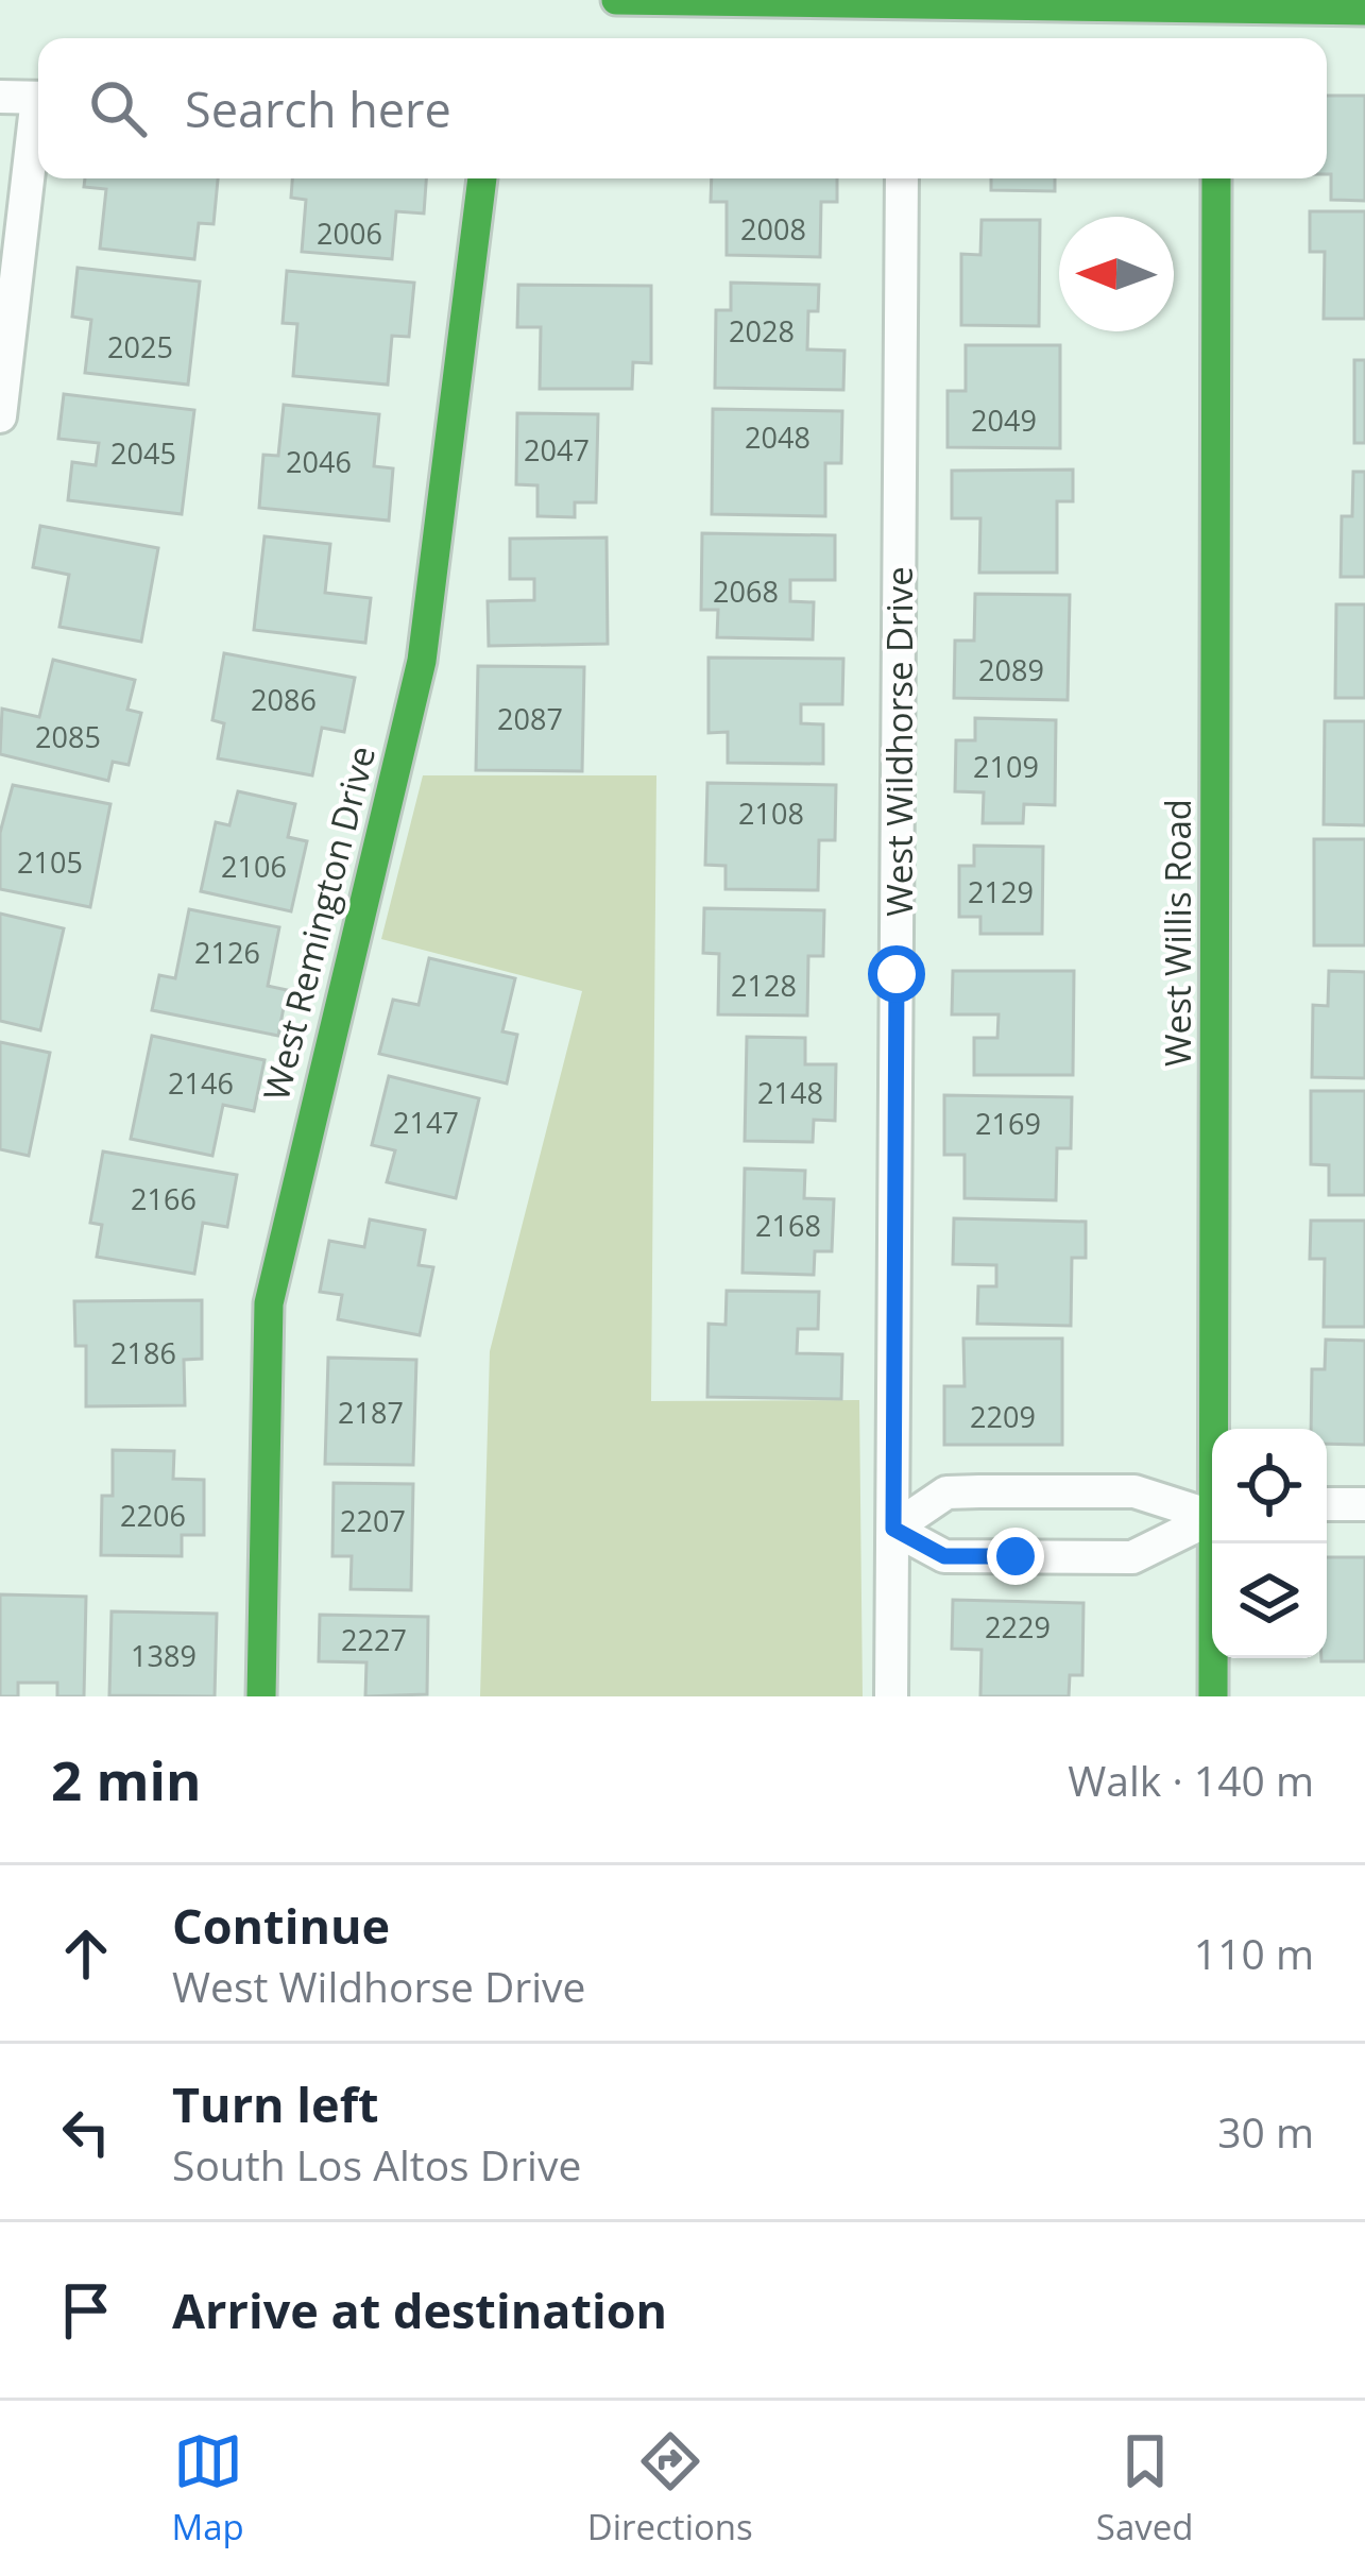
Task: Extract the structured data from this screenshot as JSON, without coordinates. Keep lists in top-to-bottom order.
{
  "streets": {
    "street": ["West Wildhorse Drive", "West Remington Drive", "West Willis Road"]
  },
  "house_numbers": [
    "2008",
    "2006",
    "2028",
    "2025",
    "2049",
    "2048",
    "2047",
    "2045",
    "2046",
    "2068",
    "2089",
    "2086",
    "2087",
    "2085",
    "2109",
    "2108",
    "2105",
    "2106",
    "2129",
    "2126",
    "2128",
    "2146",
    "2148",
    "2147",
    "2169",
    "2166",
    "2168",
    "2186",
    "2187",
    "2209",
    "2206",
    "2207",
    "2229",
    "2227",
    "1389"
  ],
  "north": "left",
  "page": {
    "search": "Search here",
    "heading": ["2 min", "Walk · 140 m"],
    "list": [
      ["Continue", "West Wildhorse Drive", "110 m"],
      ["Turn left", "South Los Altos Drive", "30 m"],
      "Arrive at destination"
    ],
    "nav": ["Map", "Directions", "Saved"]
  }
}
